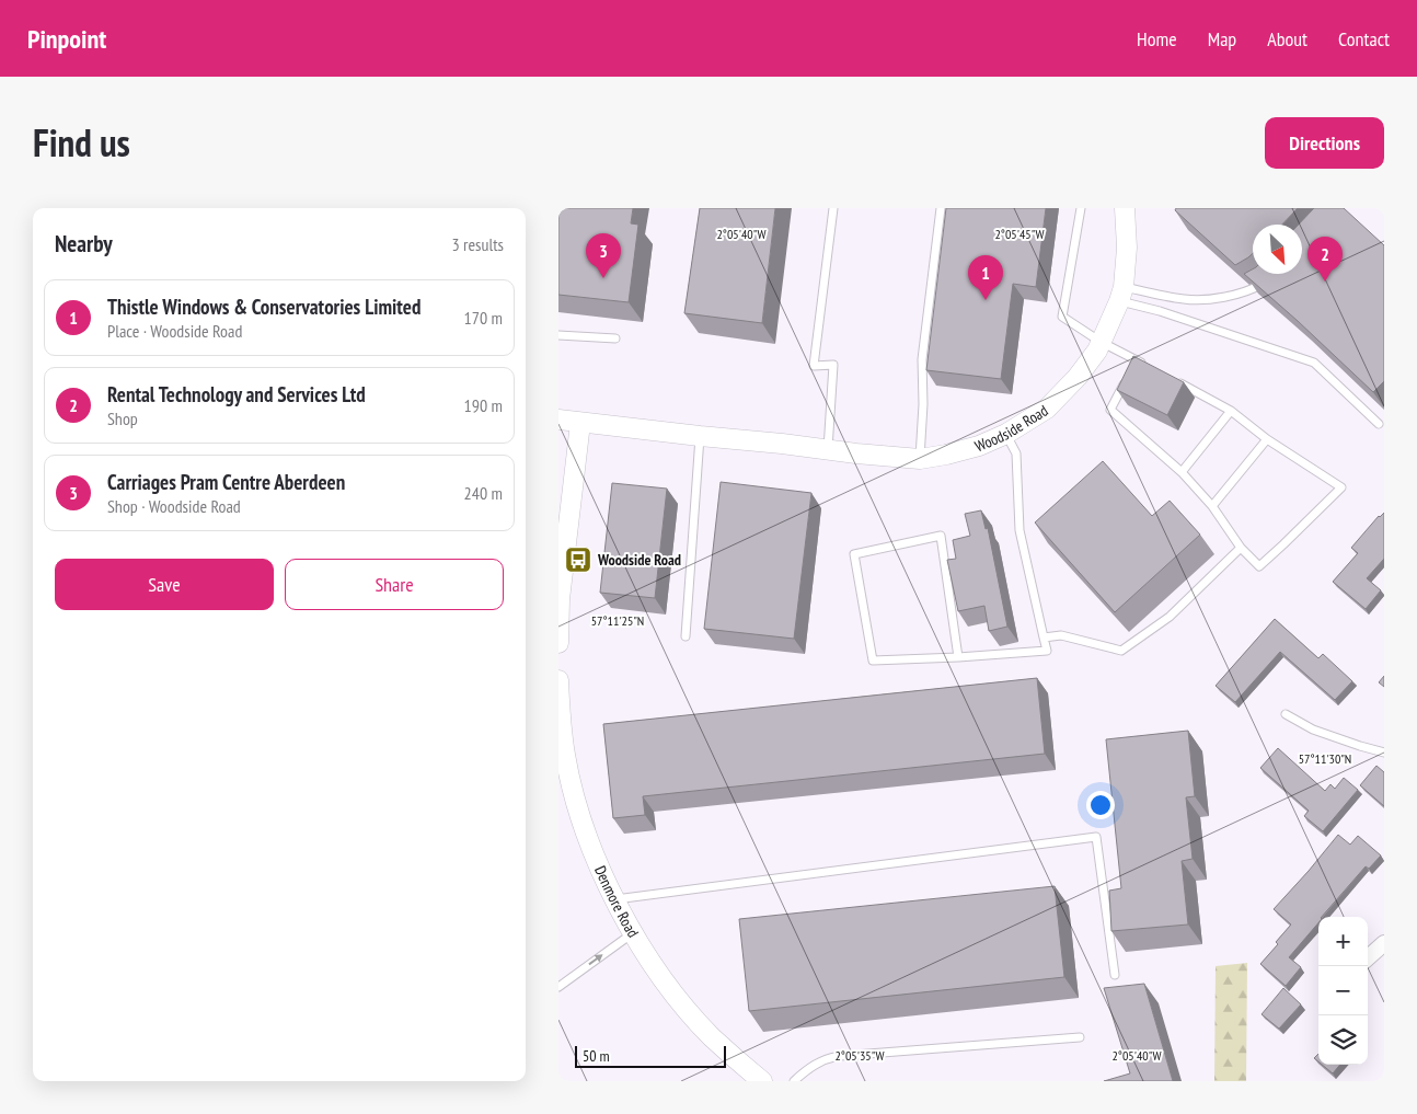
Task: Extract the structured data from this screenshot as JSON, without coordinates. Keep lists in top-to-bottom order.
{
  "streets": {
    "street": ["Woodside Road", "Denmore Road"]
  },
  "places": {
    "bus stop": ["Woodside Road"]
  },
  "scale_bar": "50 m",
  "north": "bottom right",
  "page": {
    "header": "Pinpoint",
    "nav": [
      "Home",
      "Map",
      "About",
      "Contact"
    ],
    "title": "Find us",
    "buttons": [
      "Directions",
      ["Save", "Share"]
    ],
    "heading": ["Nearby", "3 results"],
    "pins": ["3", "2", "1"],
    "list": [
      {
        "mark": "1",
        "name": "Thistle Windows & Conservatories Limited",
        "note": "Place · Woodside Road",
        "value": "170 m"
      },
      {
        "mark": "2",
        "name": "Rental Technology and Services Ltd",
        "note": "Shop",
        "value": "190 m"
      },
      {
        "mark": "3",
        "name": "Carriages Pram Centre Aberdeen",
        "note": "Shop · Woodside Road",
        "value": "240 m"
      }
    ],
    "map_buttons": ["+", "−"],
    "scale": "50 m"
  },
  "coordinates": [
    "2°05'40\"W",
    "2°05'45\"W",
    "57°11'25\"N",
    "57°11'30\"N",
    "2°05'35\"W"
  ]
}
